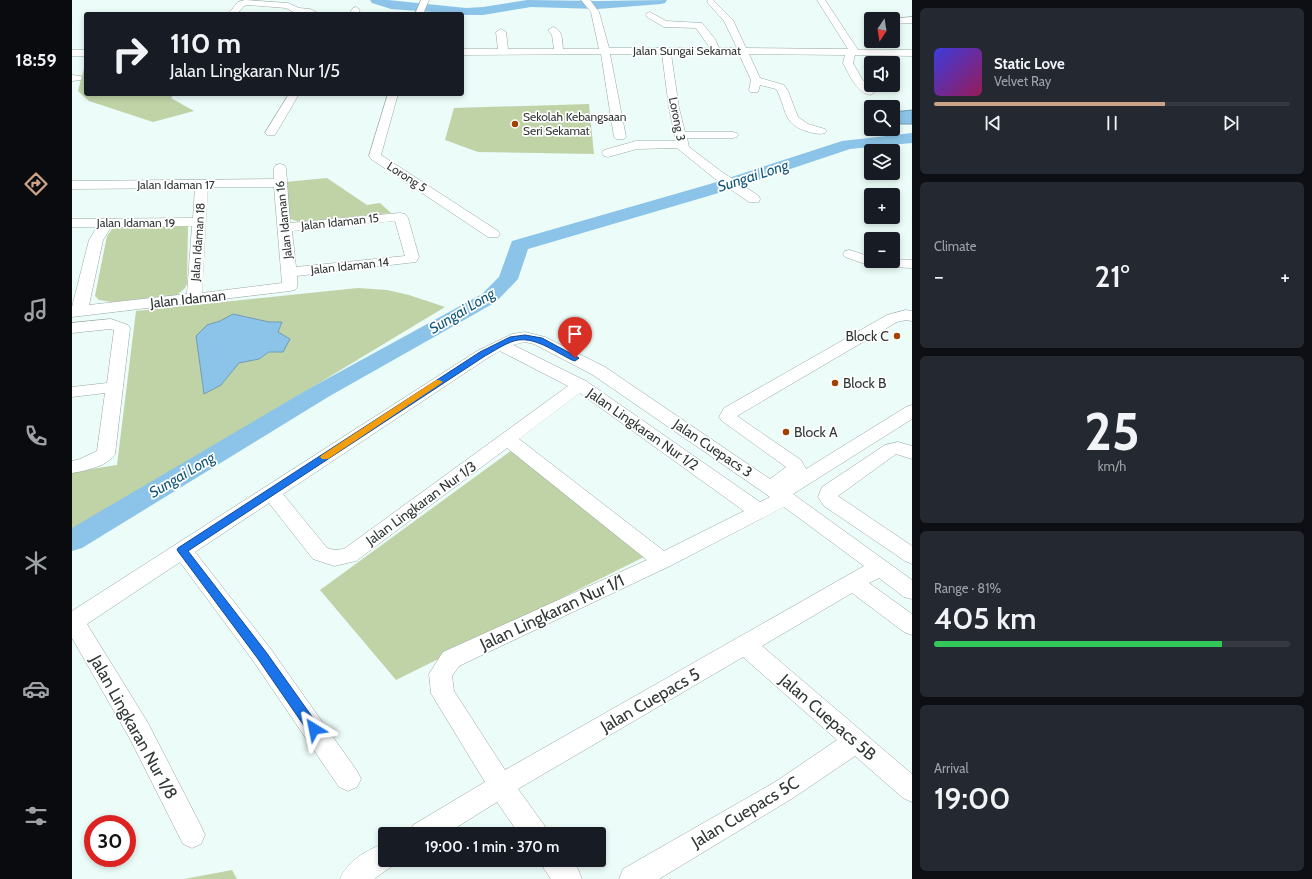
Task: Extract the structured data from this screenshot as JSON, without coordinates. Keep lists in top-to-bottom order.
{
  "streets": {
    "street": [
      "Jalan Sungai Sekamat",
      "Lorong 3",
      "Lorong 5",
      "Jalan Idaman 17",
      "Jalan Idaman 16",
      "Jalan Idaman 15",
      "Jalan Idaman 19",
      "Jalan Idaman 18",
      "Jalan Idaman 14",
      "Jalan Idaman",
      "Jalan Lingkaran Nur 1/2",
      "Jalan Cuepacs 3",
      "Jalan Lingkaran Nur 1/3",
      "Jalan Lingkaran Nur 1/1",
      "Jalan Cuepacs 5",
      "Jalan Cuepacs 5B",
      "Jalan Lingkaran Nur 1/8",
      "Jalan Cuepacs 5C"
    ]
  },
  "crossings": [
    ["Jalan Sungai Sekamat", "Lorong 3"],
    ["Jalan Idaman 17", "Jalan Idaman 16"],
    ["Jalan Idaman 17", "Jalan Idaman 18"],
    ["Jalan Idaman 16", "Jalan Idaman 15"],
    ["Jalan Idaman 16", "Jalan Idaman 14"],
    ["Jalan Idaman 16", "Jalan Idaman"],
    ["Jalan Idaman 15", "Jalan Idaman 14"],
    ["Jalan Idaman 19", "Jalan Idaman 18"],
    ["Jalan Idaman 18", "Jalan Idaman"],
    ["Jalan Idaman 14", "Jalan Idaman"],
    ["Jalan Lingkaran Nur 1/2", "Jalan Cuepacs 3"],
    ["Jalan Lingkaran Nur 1/2", "Jalan Lingkaran Nur 1/3"],
    ["Jalan Lingkaran Nur 1/2", "Jalan Lingkaran Nur 1/1"],
    ["Jalan Cuepacs 3", "Jalan Lingkaran Nur 1/3"],
    ["Jalan Cuepacs 3", "Jalan Lingkaran Nur 1/1"],
    ["Jalan Cuepacs 3", "Jalan Cuepacs 5"],
    ["Jalan Cuepacs 3", "Jalan Lingkaran Nur 1/8"],
    ["Jalan Lingkaran Nur 1/1", "Jalan Cuepacs 5"],
    ["Jalan Cuepacs 5", "Jalan Cuepacs 5B"],
    ["Jalan Cuepacs 5B", "Jalan Cuepacs 5C"]
  ],
  "water": ["Sungai Long"],
  "places": [
    "Sekolah Kebangsaan Seri Sekamat",
    "Block C",
    "Block B",
    "Block A"
  ],
  "north": "bottom",
  "page": {
    "tabs": "18:59",
    "map_buttons": ["+", "−"],
    "turn": ["110 m", "Jalan Lingkaran Nur 1/5"],
    "song": ["Static Love", "Velvet Ray"],
    "tile": [
      "Climate",
      ["25", "km/h"],
      ["Range · 81%", "405 km"],
      ["Arrival", "19:00"]
    ],
    "heat": ["−", "21°", "+"],
    "limit": "30",
    "trip": "19:00 · 1 min · 370 m"
  }
}
